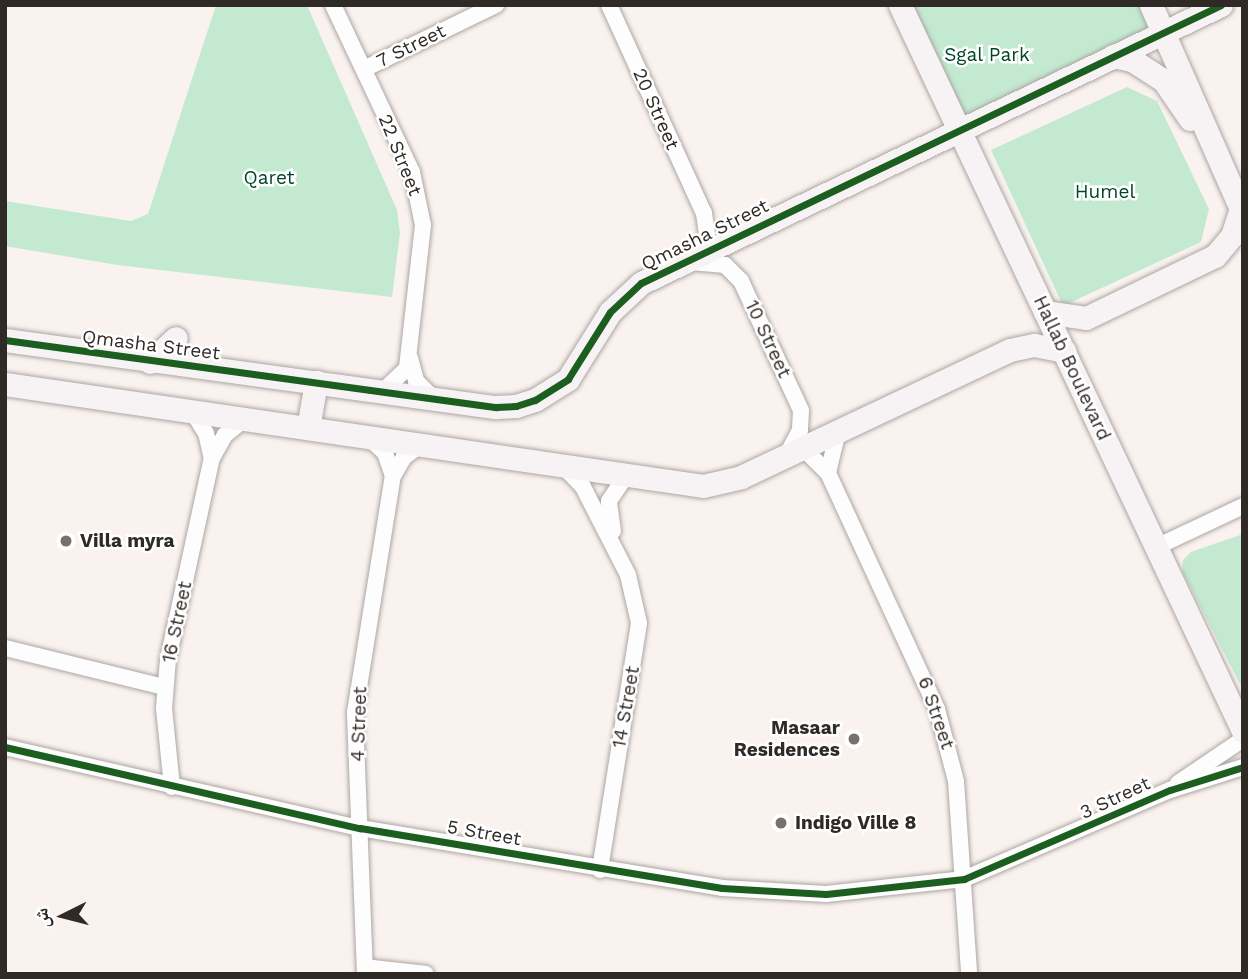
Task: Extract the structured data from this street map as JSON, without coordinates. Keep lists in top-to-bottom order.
{
  "streets": {
    "street": [
      "7 Street",
      "20 Street",
      "22 Street",
      "Qmasha Street",
      "10 Street",
      "Hallab Boulevard",
      "16 Street",
      "14 Street",
      "6 Street",
      "4 Street",
      "3 Street",
      "5 Street"
    ]
  },
  "crossings": [
    ["7 Street", "22 Street"],
    ["20 Street", "Qmasha Street"],
    ["20 Street", "10 Street"],
    ["22 Street", "Qmasha Street"],
    ["Qmasha Street", "10 Street"],
    ["Qmasha Street", "Hallab Boulevard"],
    ["10 Street", "6 Street"],
    ["16 Street", "5 Street"],
    ["14 Street", "5 Street"],
    ["6 Street", "3 Street"],
    ["6 Street", "5 Street"],
    ["4 Street", "5 Street"],
    ["3 Street", "5 Street"]
  ],
  "parks": ["Sgal Park", "Qaret", "Humel"],
  "places": ["Villa myra", "Masaar Residences", "Indigo Ville 8"],
  "north": "left"
}
